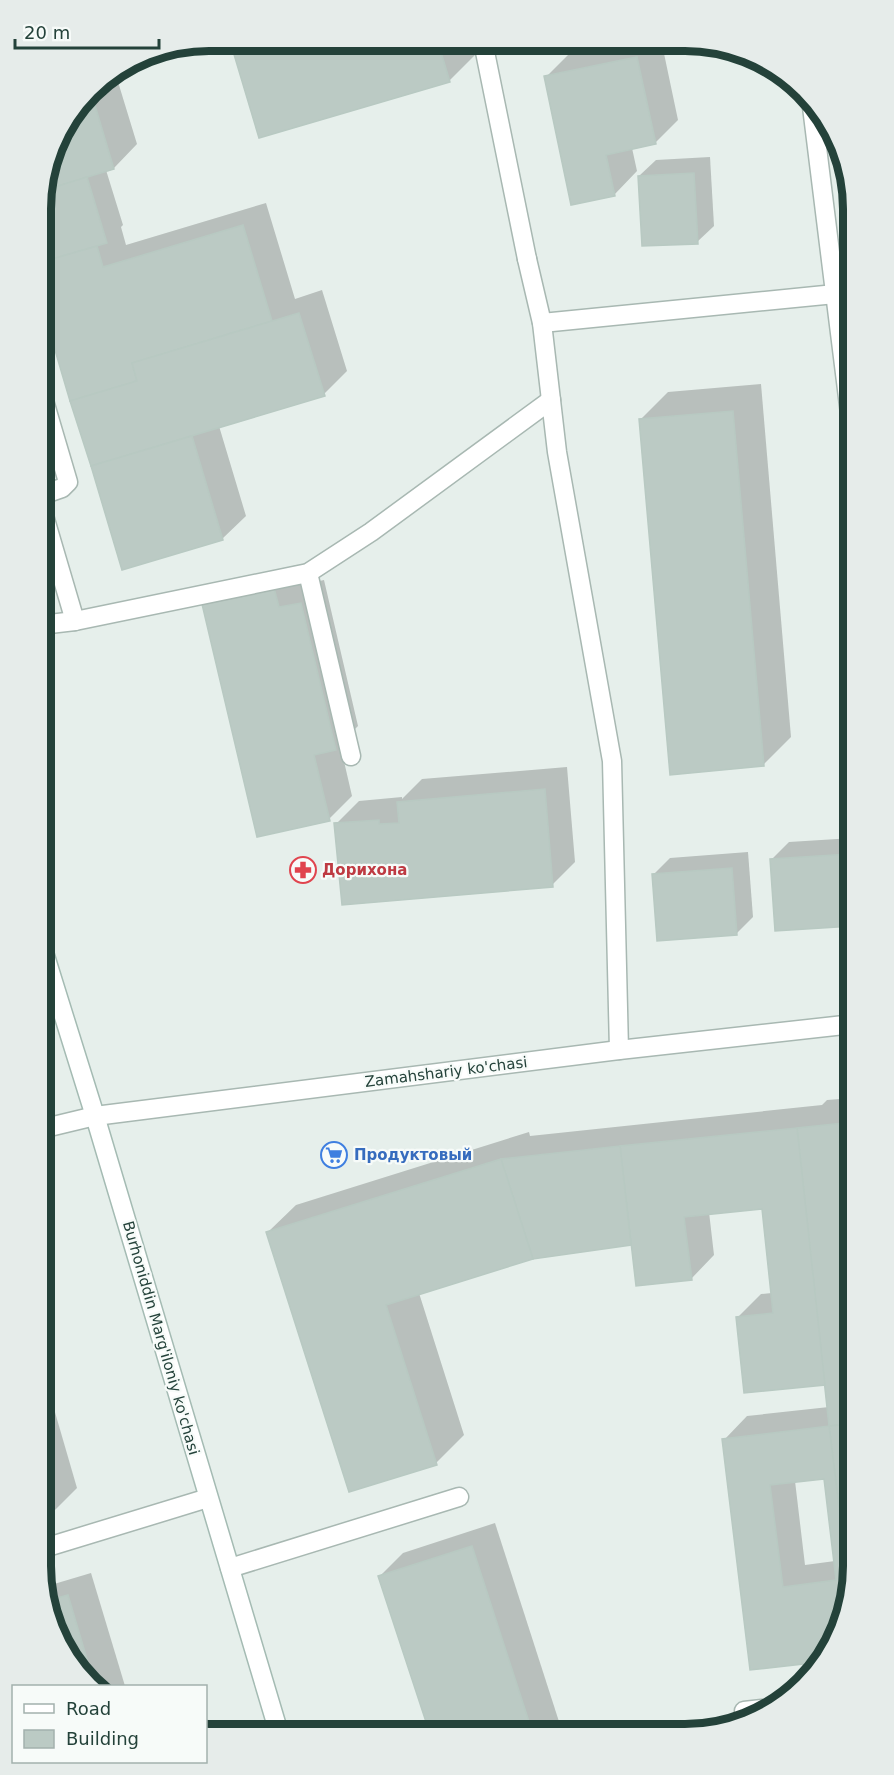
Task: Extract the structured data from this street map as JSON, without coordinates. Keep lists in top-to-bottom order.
{
  "streets": {
    "street": ["Zamahshariy ko'chasi", "Burhoniddin Marg'iloniy ko'chasi"]
  },
  "crossings": [
    ["Zamahshariy ko'chasi", "Burhoniddin Marg'iloniy ko'chasi"]
  ],
  "places": {
    "pharmacy": ["Дорихона"],
    "supermarket": ["Продуктовый"]
  },
  "legend": ["Road", "Building"],
  "scale_bar": "20 m"
}
